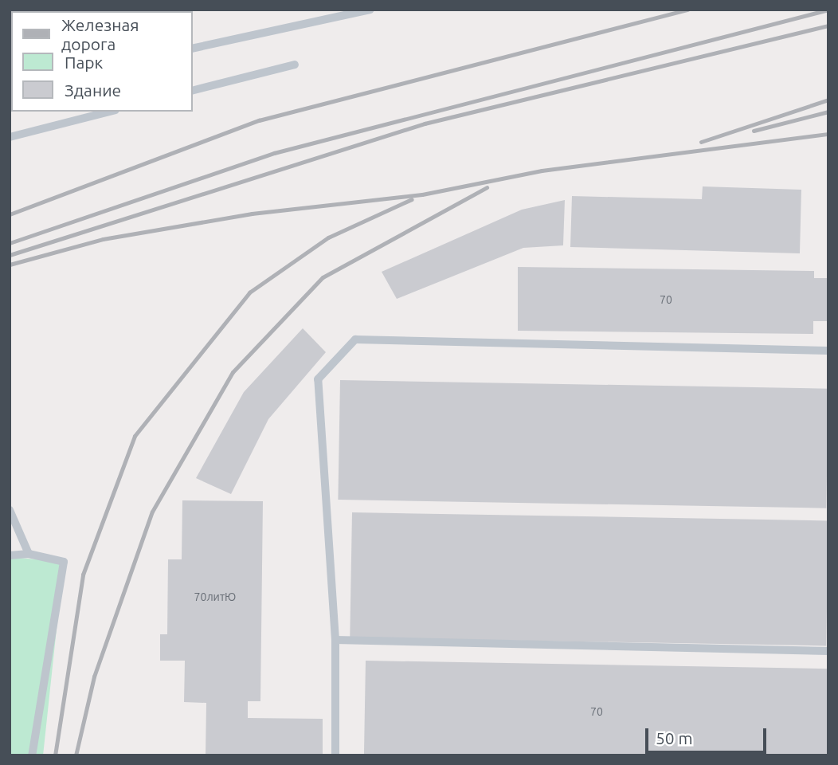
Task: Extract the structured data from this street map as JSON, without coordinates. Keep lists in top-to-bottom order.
{
  "house_numbers": ["70", "70литЮ", "70"],
  "legend": ["Железная дорога", "Парк", "Здание"],
  "scale_bar": "50 m"
}
